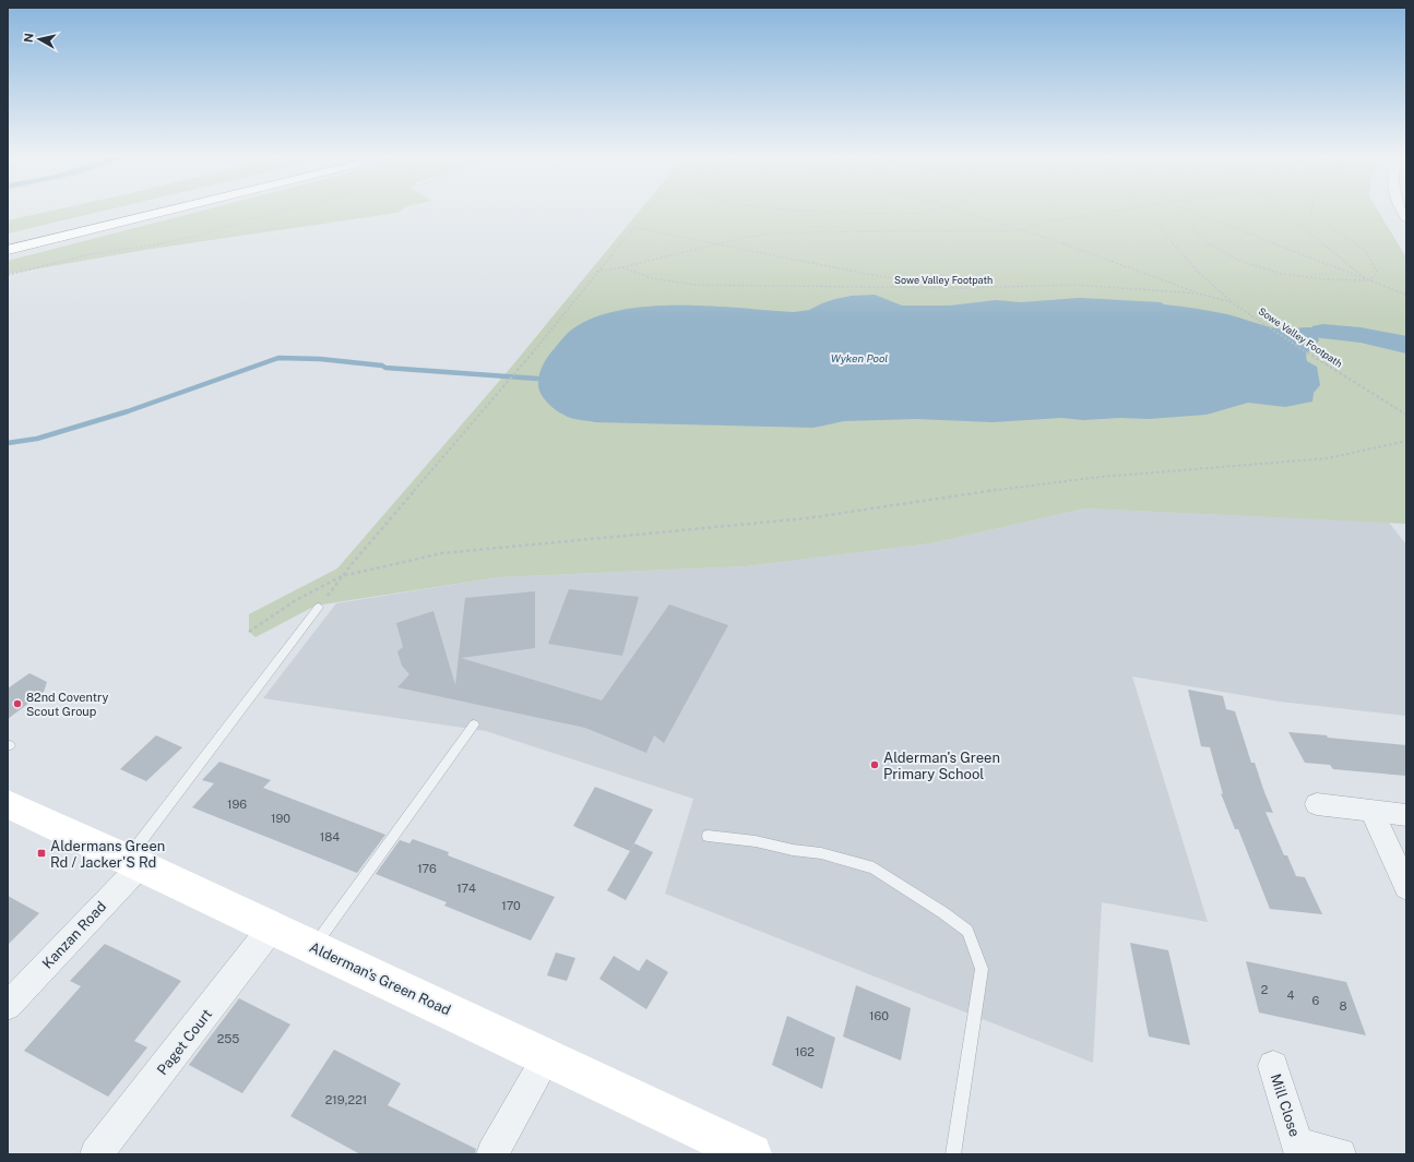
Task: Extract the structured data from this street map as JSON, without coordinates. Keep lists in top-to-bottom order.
{
  "streets": {
    "main road": ["Alderman's Green Road"],
    "street": ["Kanzan Road", "Paget Court", "Mill Close"],
    "path": ["Sowe Valley Footpath"]
  },
  "crossings": [
    ["Kanzan Road", "Alderman's Green Road"],
    ["Alderman's Green Road", "Paget Court"]
  ],
  "water": ["Wyken Pool"],
  "places": {
    "other": ["82nd Coventry Scout Group", "Alderman's Green Primary School"],
    "transit": ["Aldermans Green Rd / Jacker'S Rd"]
  },
  "house_numbers": [
    "196",
    "190",
    "184",
    "176",
    "174",
    "170",
    "2",
    "4",
    "6",
    "8",
    "160",
    "255",
    "162",
    "219,221"
  ],
  "north": "left"
}
